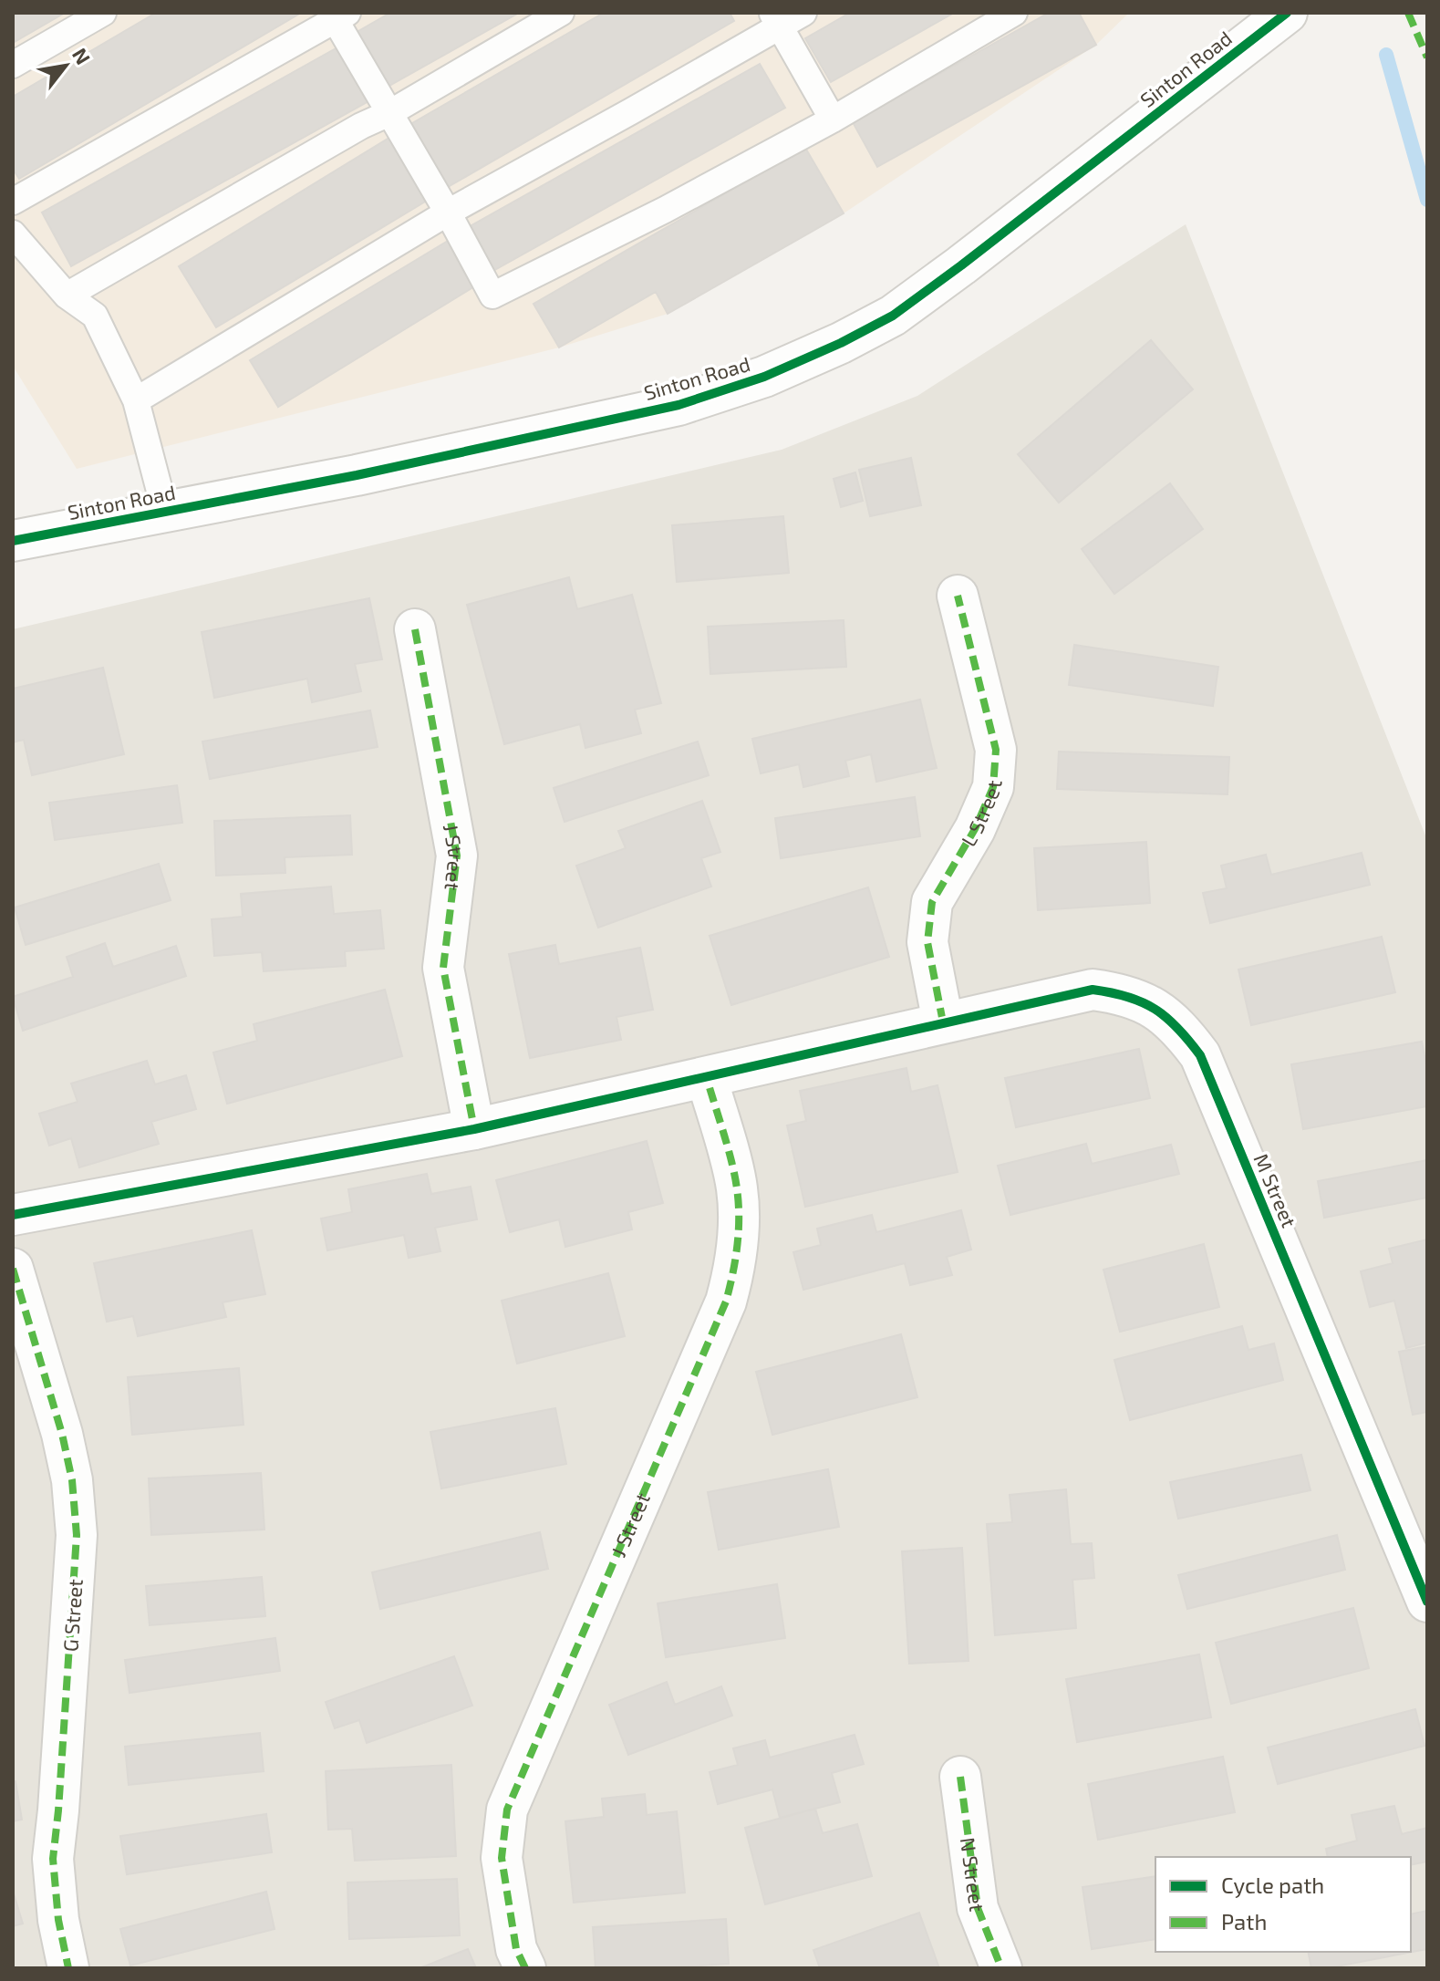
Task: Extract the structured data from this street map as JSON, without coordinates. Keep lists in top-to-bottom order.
{
  "streets": {
    "street": [
      "Sinton Road",
      "L Street",
      "J Street",
      "M Street",
      "G Street",
      "N Street"
    ]
  },
  "crossings": [
    ["L Street", "M Street"],
    ["J Street", "M Street"]
  ],
  "legend": ["Cycle path", "Path"],
  "north": "top right"
}
